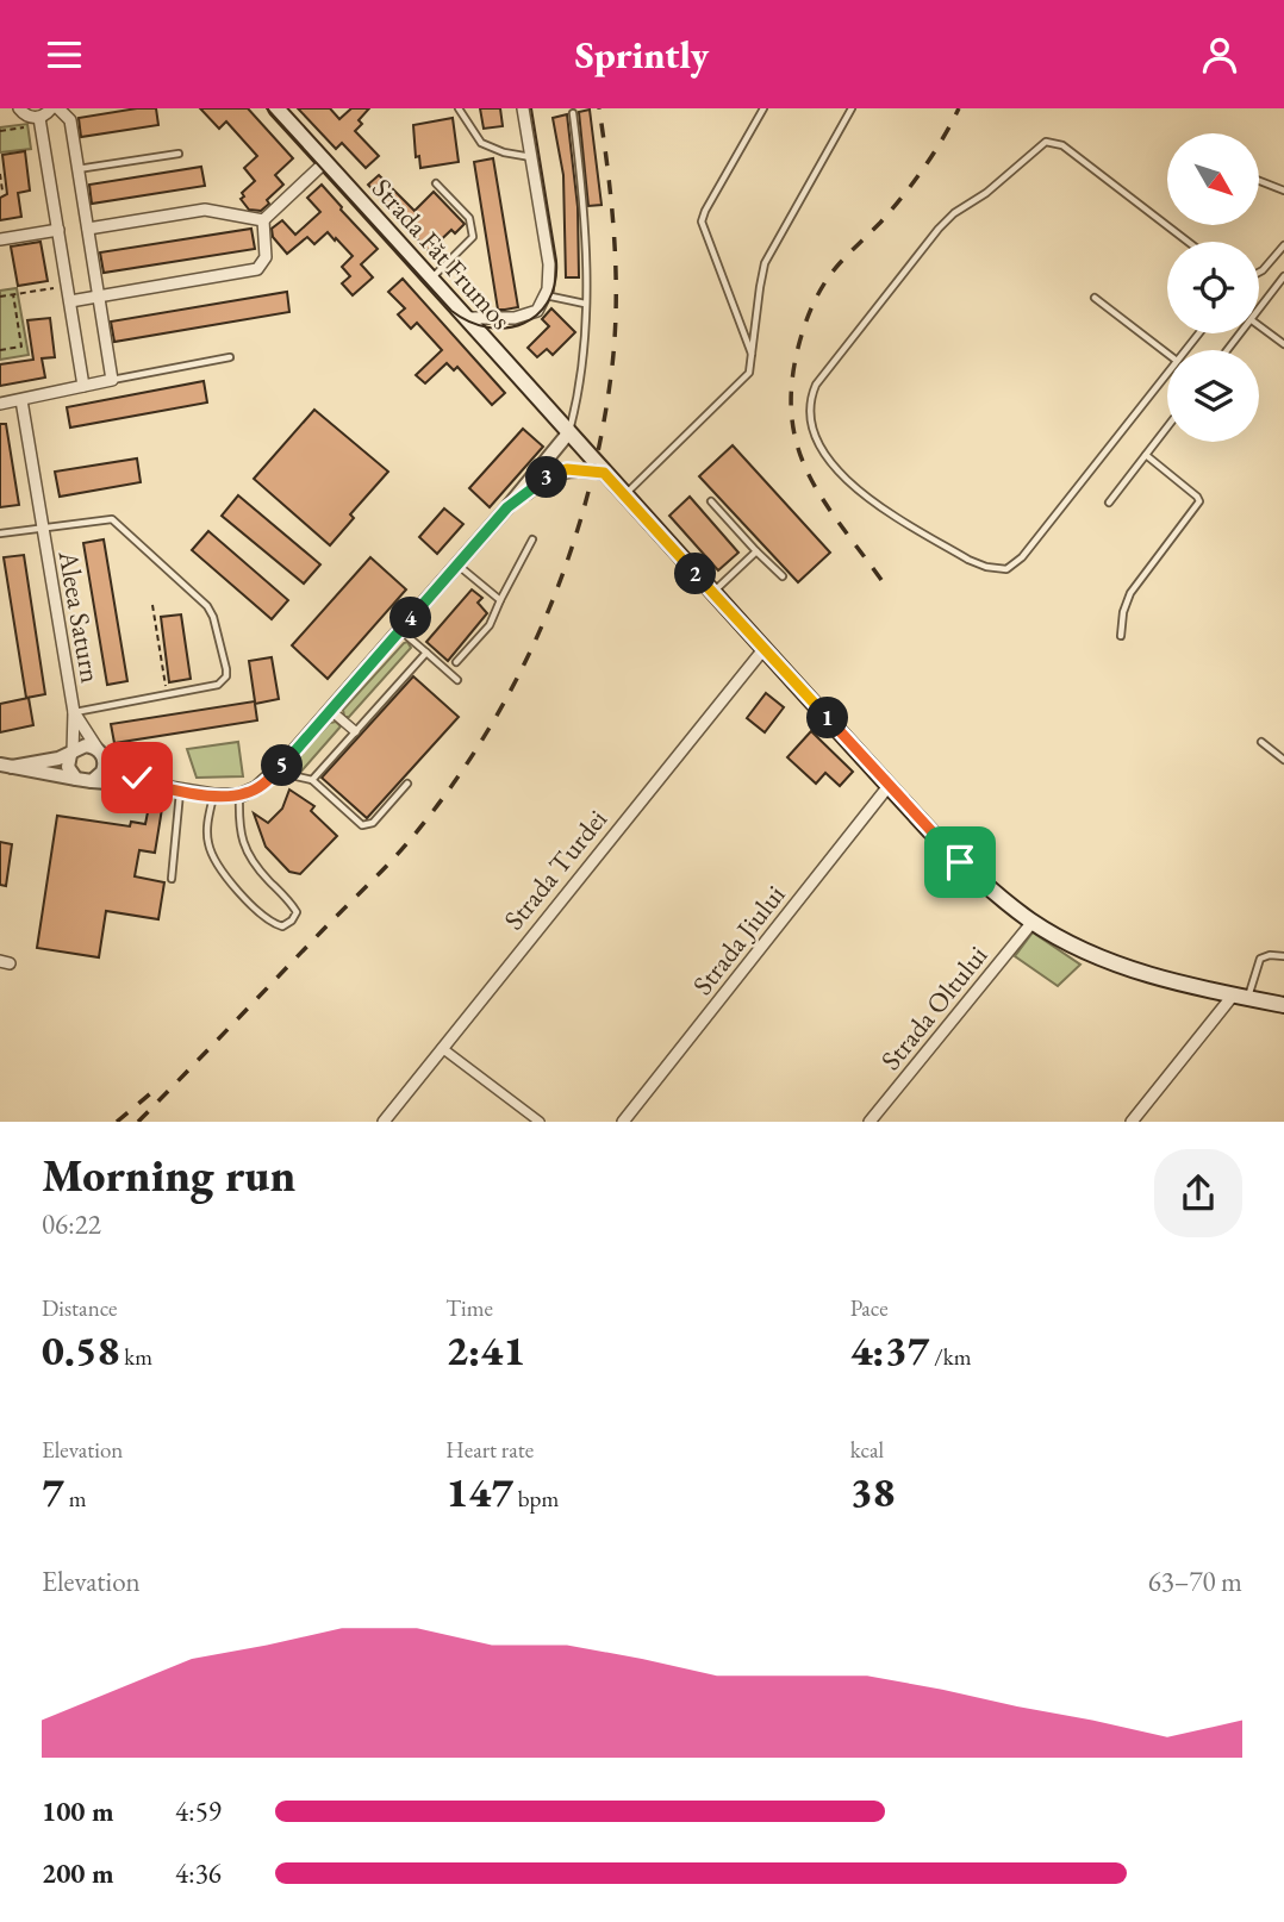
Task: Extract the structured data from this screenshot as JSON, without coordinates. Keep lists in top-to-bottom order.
{
  "streets": {
    "main road": ["Strada Făt Frumos"],
    "street": [
      "Aleea Saturn",
      "Strada Turdei",
      "Strada Jiului",
      "Strada Oltului"
    ]
  },
  "crossings": [
    ["Strada Făt Frumos", "Strada Turdei"],
    ["Strada Făt Frumos", "Strada Jiului"],
    ["Strada Făt Frumos", "Strada Oltului"]
  ],
  "north": "bottom right",
  "page": {
    "header": "Sprintly",
    "pins": [
      "3",
      "2",
      "4",
      "1",
      "5"
    ],
    "heading": ["Morning run", "06:22"],
    "stats": [
      ["Distance", "0.58 km"],
      ["Time", "2:41"],
      ["Pace", "4:37 /km"],
      ["Elevation", "7 m"],
      ["Heart rate", "147 bpm"],
      ["kcal", "38"]
    ],
    "chart": ["Elevation", "63–70 m"],
    "list": [
      {
        "name": "100 m",
        "note": "4:59"
      },
      {
        "name": "200 m",
        "note": "4:36"
      }
    ]
  }
}
